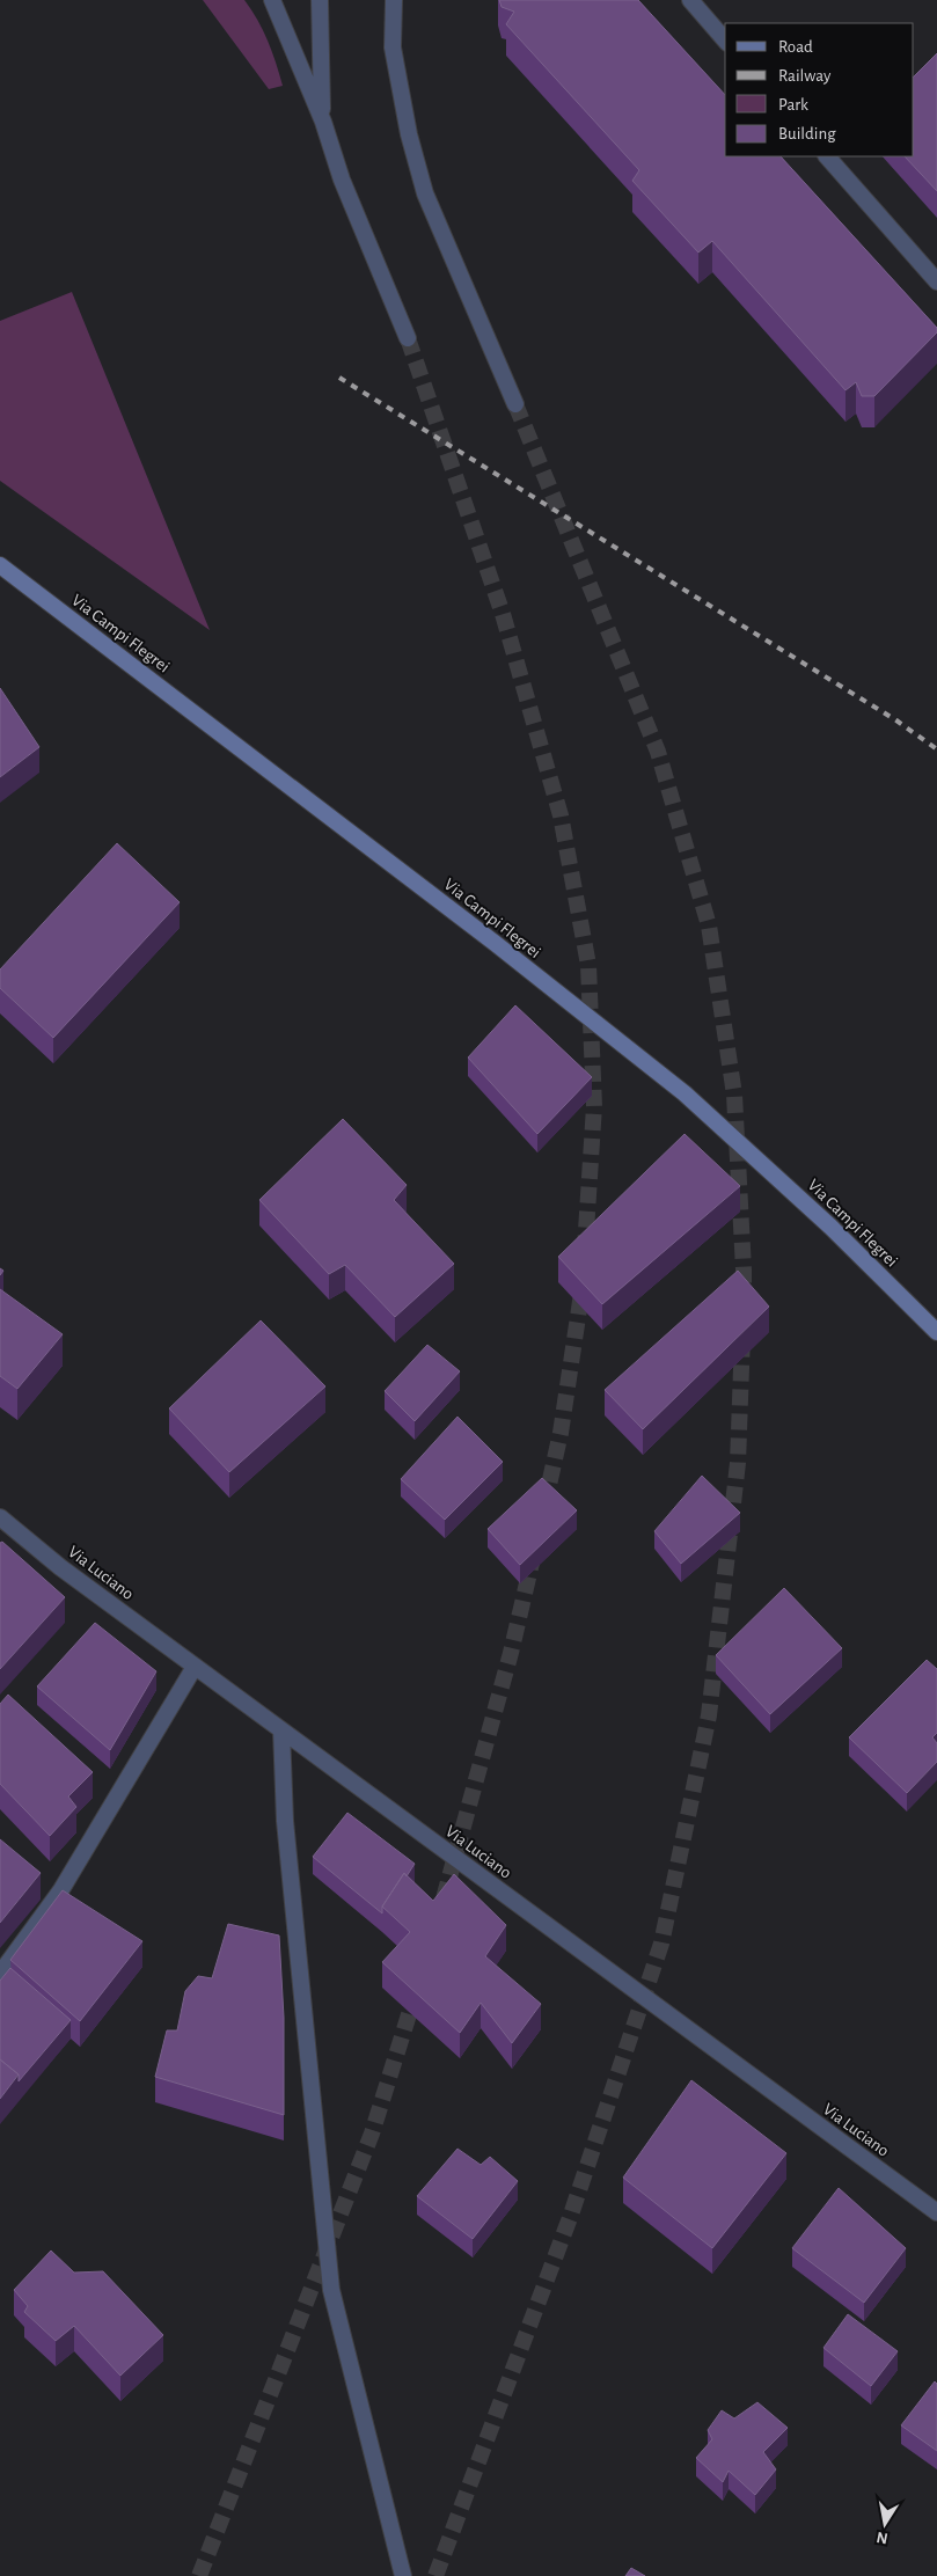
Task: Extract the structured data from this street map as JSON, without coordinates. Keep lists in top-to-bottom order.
{
  "streets": {
    "main road": ["Via Campi Flegrei"],
    "street": ["Via Luciano"]
  },
  "legend": [
    "Road",
    "Railway",
    "Park",
    "Building"
  ],
  "north": "bottom"
}
